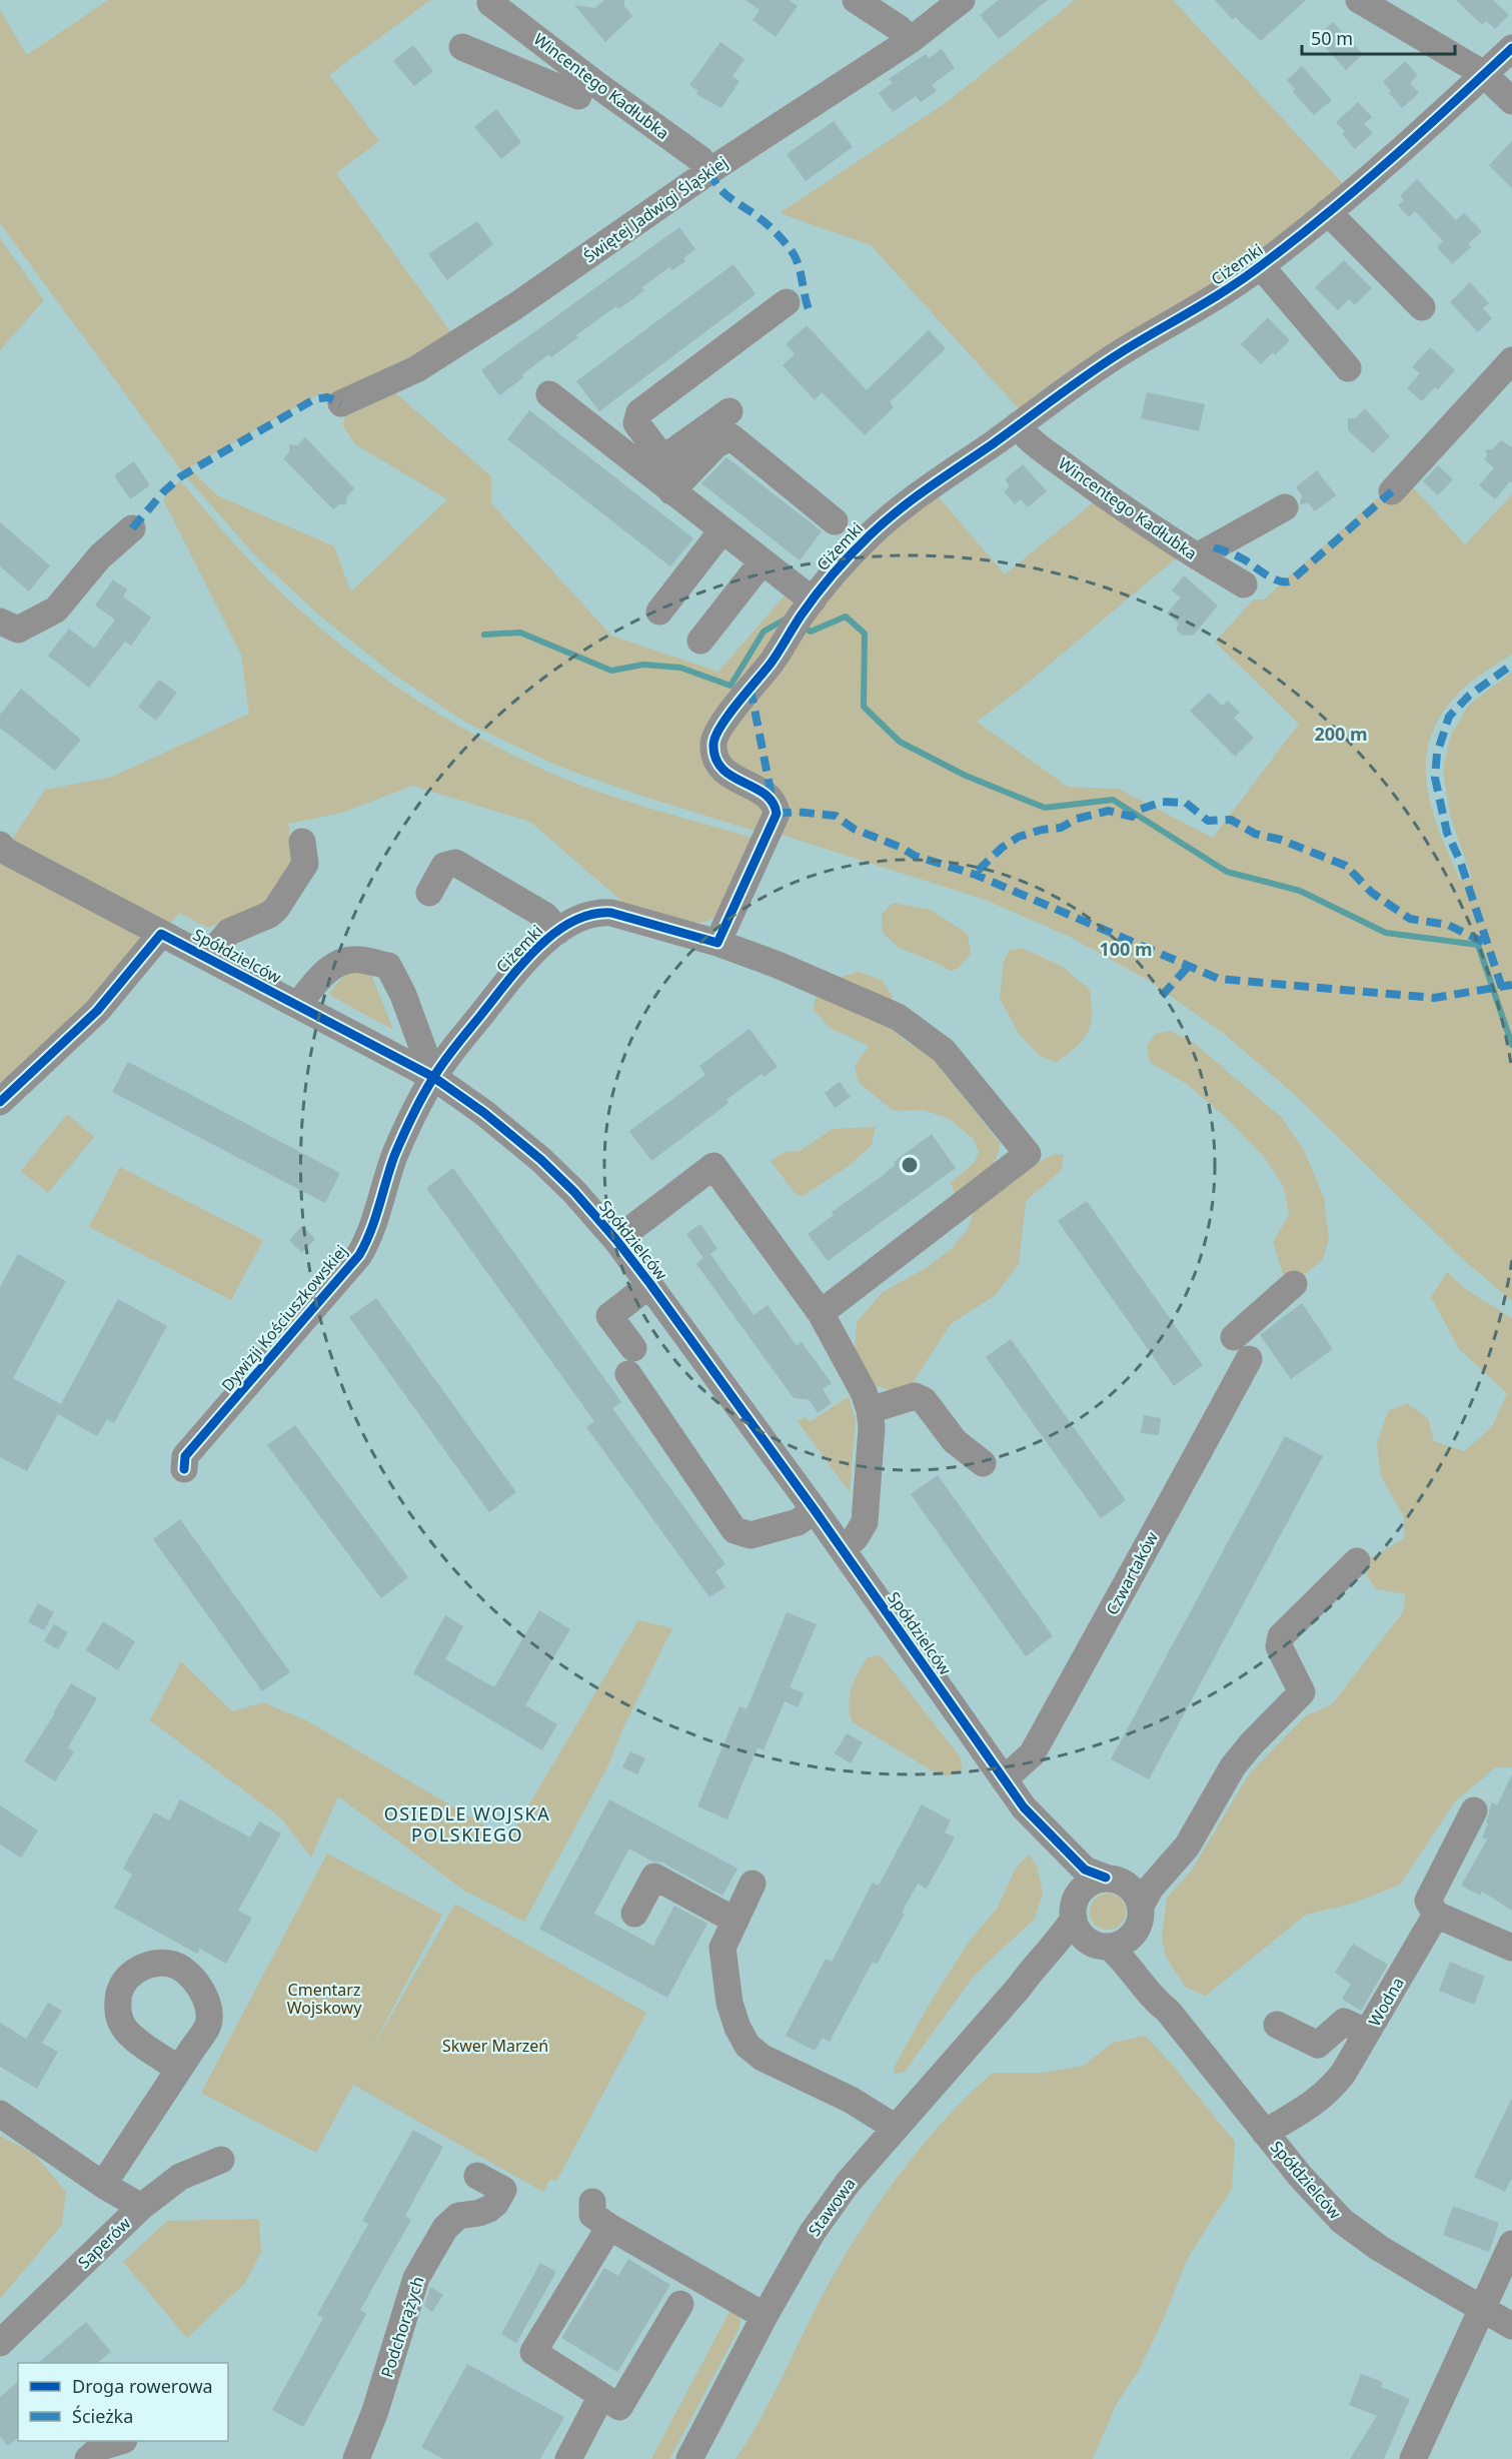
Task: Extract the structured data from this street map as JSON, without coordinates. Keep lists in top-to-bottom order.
{
  "streets": {
    "street": [
      "Wincentego Kadłubka",
      "Świętej Jadwigi Śląskiej",
      "Ciżemki",
      "Spółdzielców",
      "Dywizji Kościuszkowskiej",
      "Czwartaków",
      "Wodna",
      "Stawowa",
      "Saperów",
      "Podchorążych"
    ]
  },
  "crossings": [
    ["Wincentego Kadłubka", "Świętej Jadwigi Śląskiej"],
    ["Wincentego Kadłubka", "Ciżemki"],
    ["Ciżemki", "Spółdzielców"],
    ["Ciżemki", "Dywizji Kościuszkowskiej"],
    ["Spółdzielców", "Dywizji Kościuszkowskiej"],
    ["Spółdzielców", "Czwartaków"],
    ["Spółdzielców", "Wodna"],
    ["Spółdzielców", "Stawowa"]
  ],
  "districts": ["OSIEDLE WOJSKA POLSKIEGO"],
  "parks": ["Cmentarz Wojskowy", "Skwer Marzeń"],
  "legend": ["Droga rowerowa", "Ścieżka"],
  "scale_bar": "50 m",
  "rings": ["200 m", "100 m"]
}
